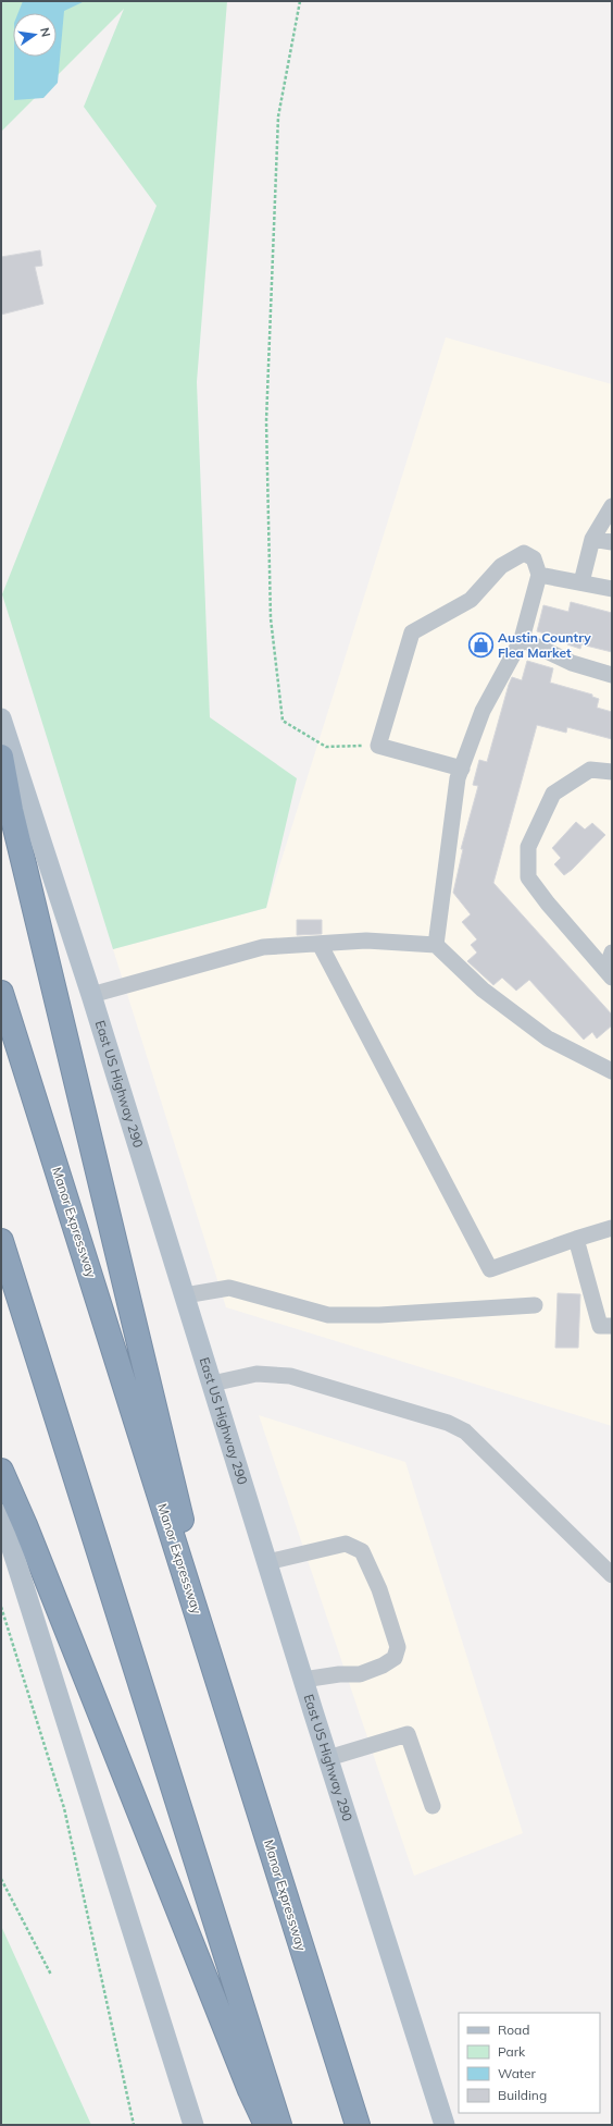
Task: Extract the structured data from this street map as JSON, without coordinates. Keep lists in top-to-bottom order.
{
  "streets": {
    "highway": ["Manor Expressway"],
    "main road": ["East US Highway 290"]
  },
  "places": {
    "shop": ["Austin Country Flea Market"]
  },
  "legend": [
    "Road",
    "Park",
    "Water",
    "Building"
  ],
  "north": "right"
}
